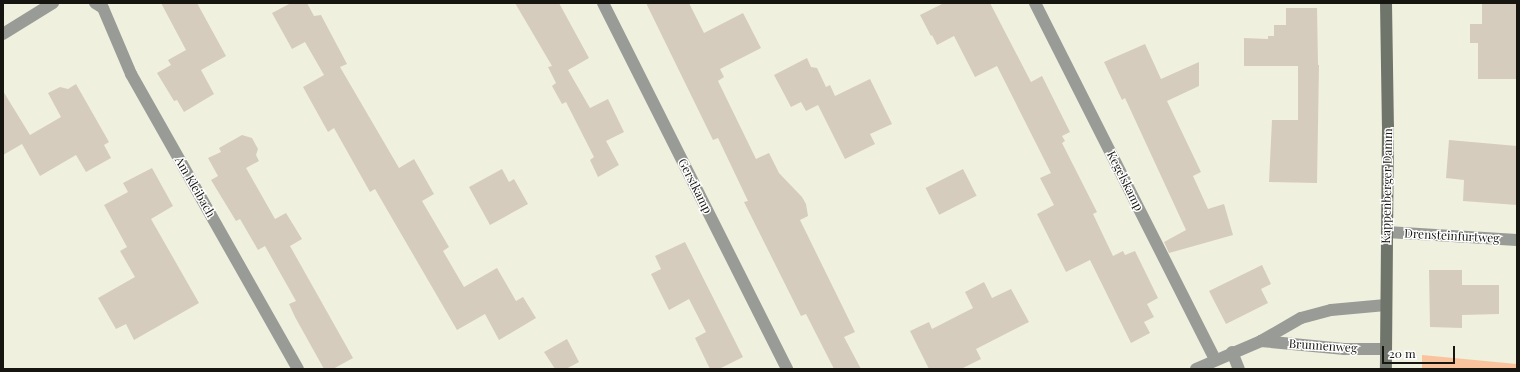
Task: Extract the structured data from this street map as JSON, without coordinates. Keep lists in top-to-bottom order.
{
  "streets": {
    "main road": ["Kappenberger Damm"],
    "street": [
      "Kegelskamp",
      "Gerstkamp",
      "Am Kleibach",
      "Drensteinfurtweg",
      "Brunnenweg"
    ]
  },
  "crossings": [
    ["Kegelskamp", "Brunnenweg"],
    ["Kappenberger Damm", "Drensteinfurtweg"],
    ["Kappenberger Damm", "Brunnenweg"]
  ],
  "scale_bar": "20 m"
}
